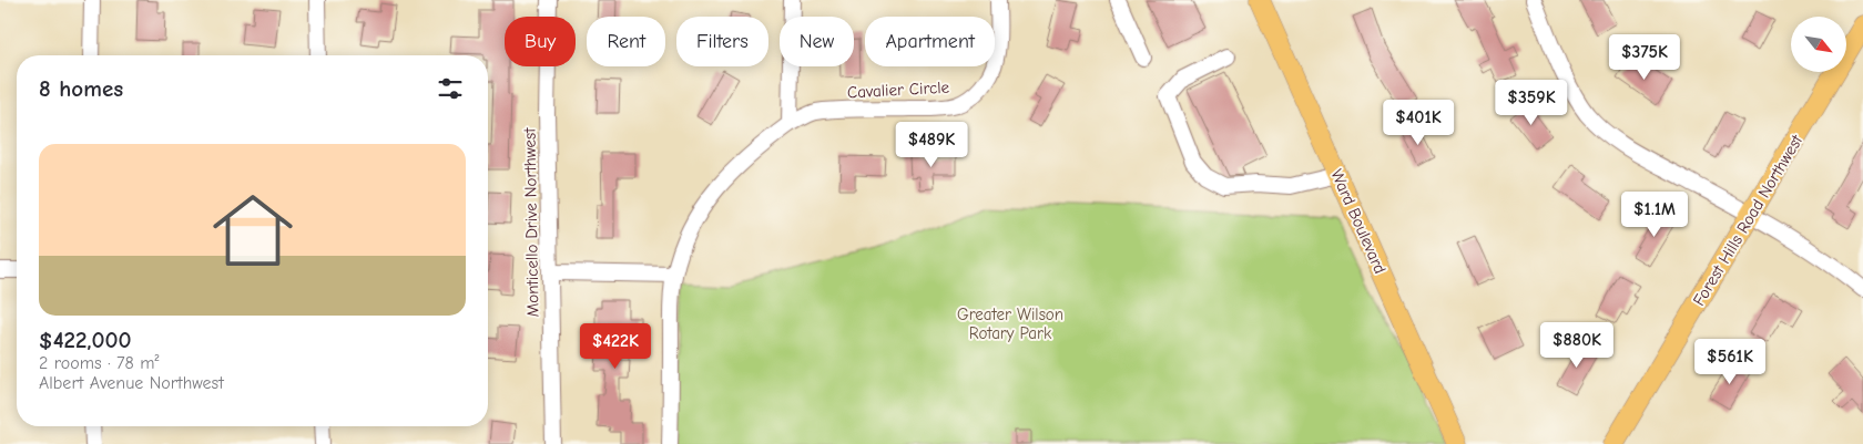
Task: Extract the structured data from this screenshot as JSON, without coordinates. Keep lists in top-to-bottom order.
{
  "streets": {
    "main road": ["Forest Hills Road Northwest", "Ward Boulevard"],
    "street": ["Cavalier Circle", "Monticello Drive Northwest"]
  },
  "parks": ["Greater Wilson Rotary Park"],
  "north": "bottom right",
  "page": {
    "chip": [
      "Buy",
      "Rent",
      "Filters",
      "New",
      "Apartment"
    ],
    "price": [
      "$375K",
      "$359K",
      "$401K",
      "$489K",
      "$1.1M",
      "$880K",
      "$422K",
      "$561K"
    ],
    "heading": "8 homes",
    "list": [
      {
        "name": "$422,000",
        "note": "2 rooms · 78 m² · Albert Avenue Northwest"
      }
    ]
  }
}
